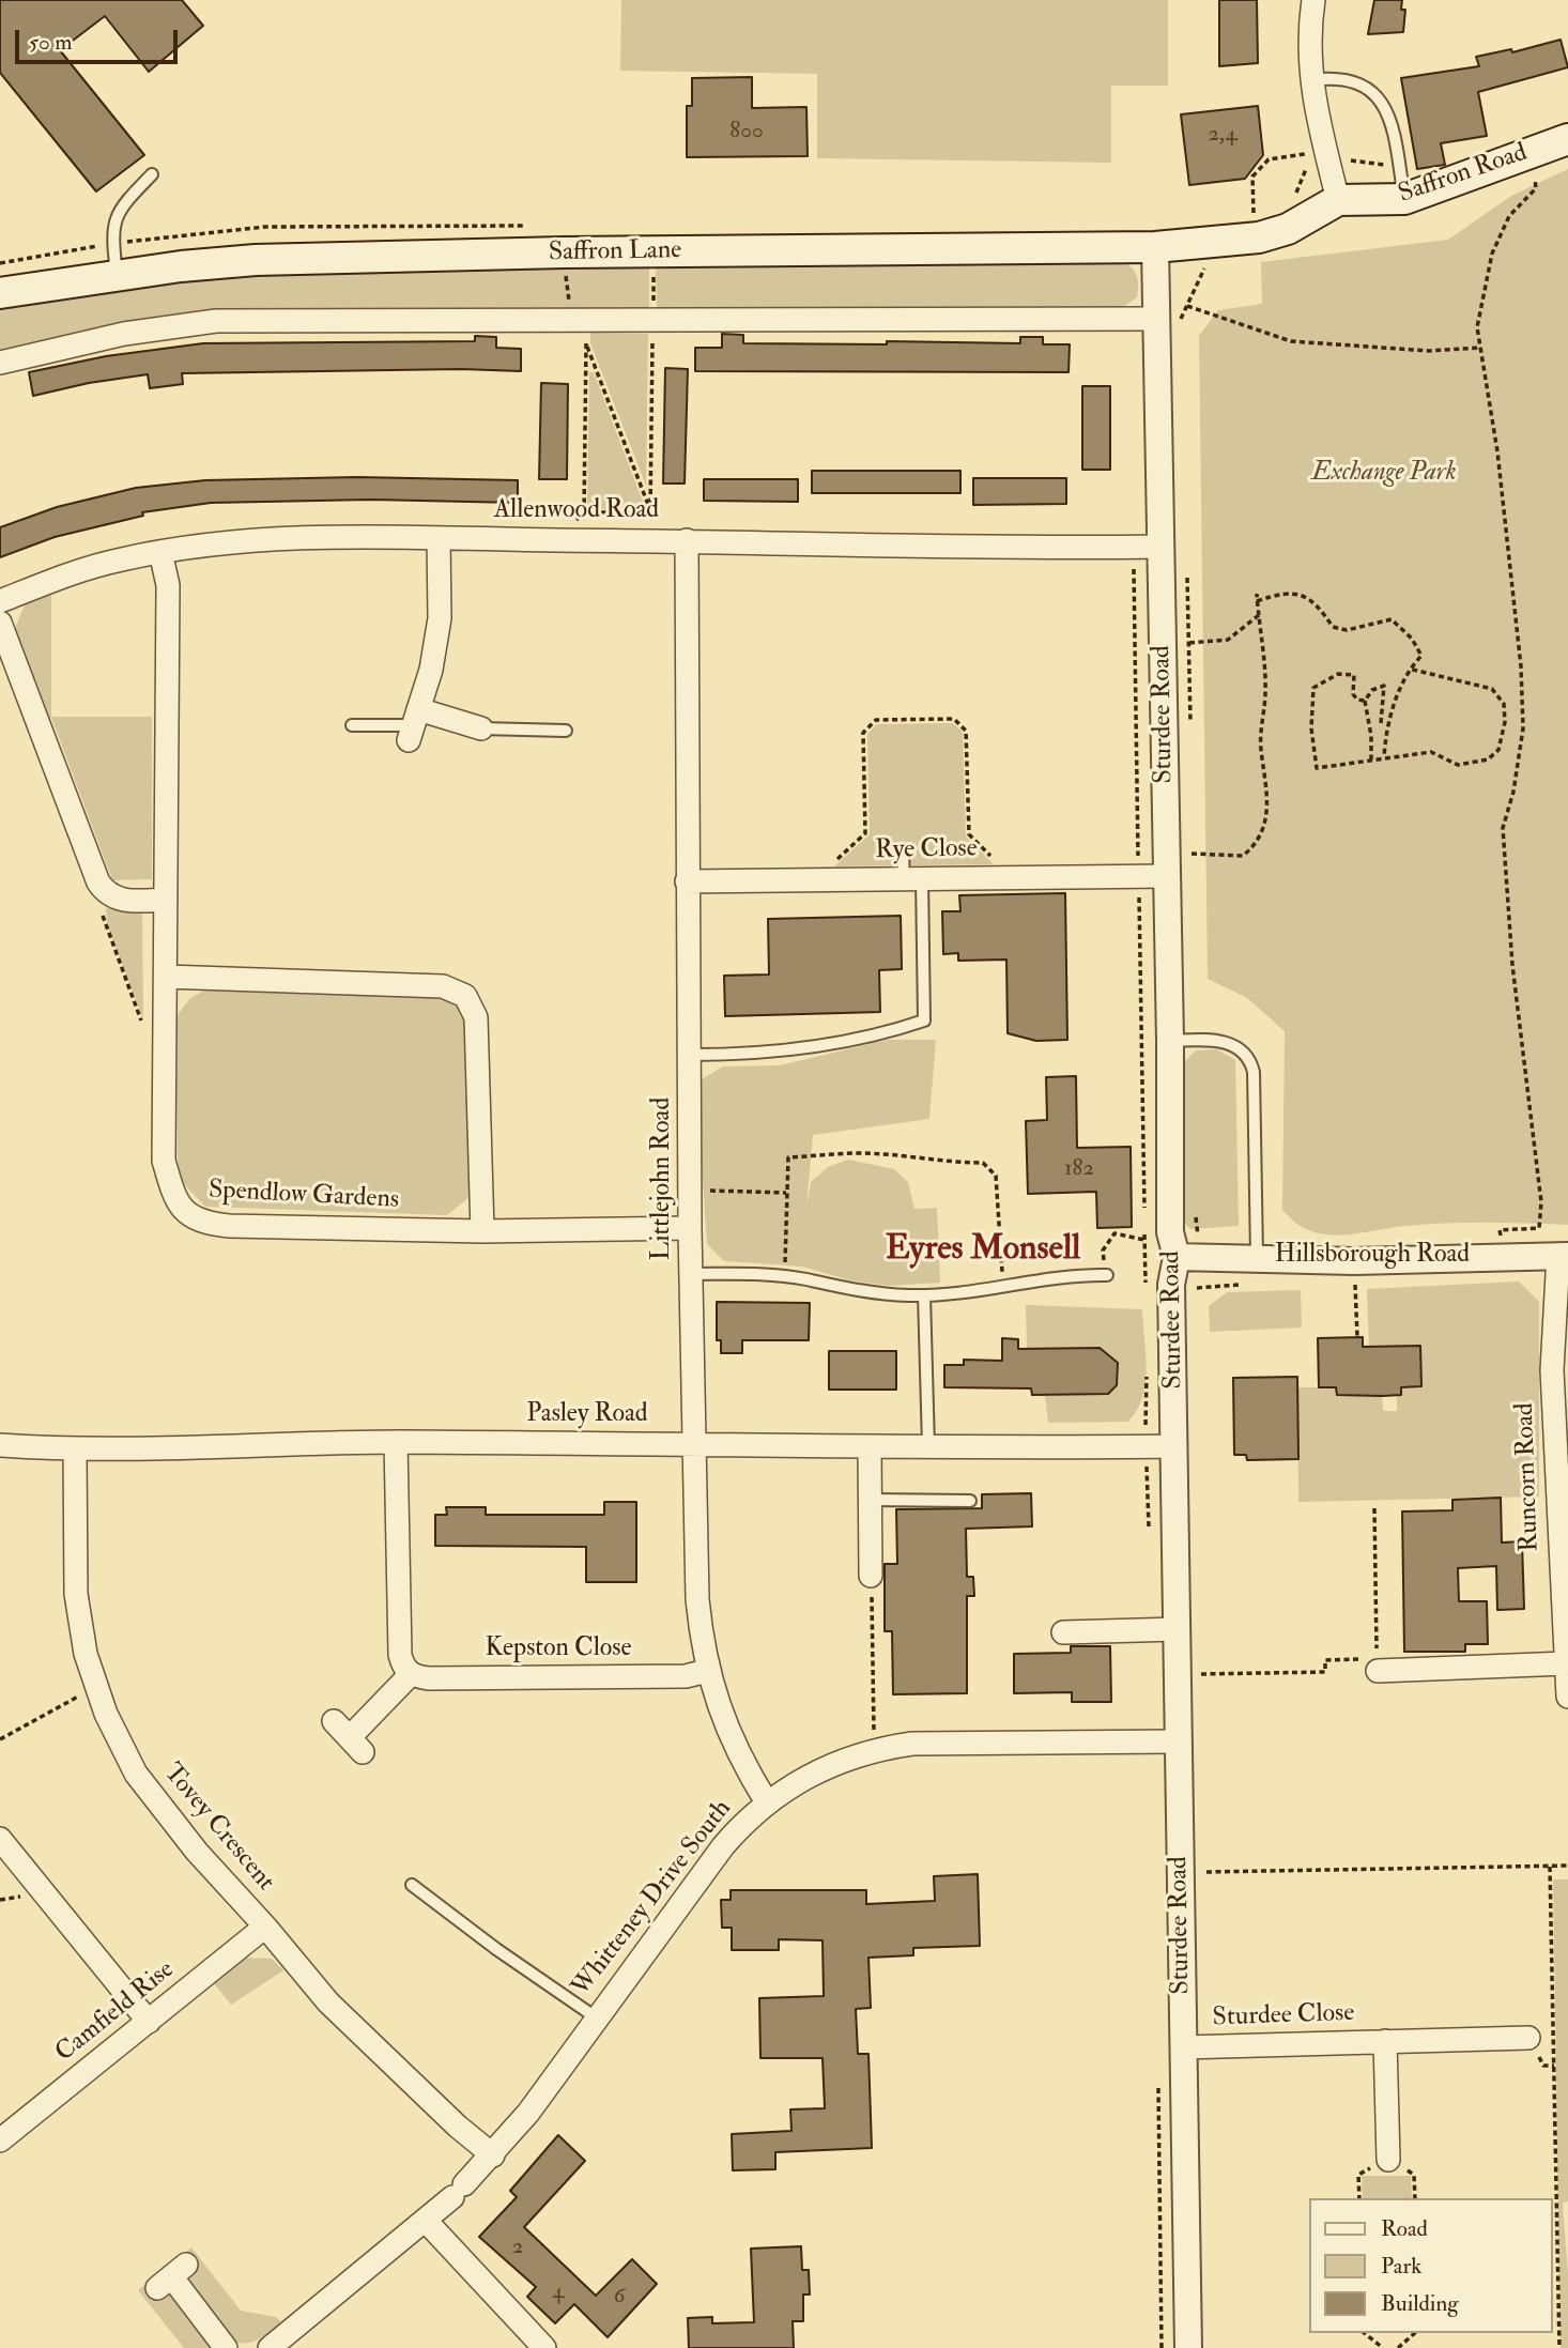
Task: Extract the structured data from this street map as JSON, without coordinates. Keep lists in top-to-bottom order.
{
  "streets": {
    "main road": ["Saffron Road", "Saffron Lane"],
    "street": [
      "Allenwood Road",
      "Sturdee Road",
      "Rye Close",
      "Littlejohn Road",
      "Spendlow Gardens",
      "Hillsborough Road",
      "Pasley Road",
      "Runcorn Road",
      "Kepston Close",
      "Tovey Crescent",
      "Whitteney Drive South",
      "Camfield Rise",
      "Sturdee Close"
    ]
  },
  "crossings": [
    ["Saffron Road", "Saffron Lane"],
    ["Saffron Lane", "Sturdee Road"],
    ["Allenwood Road", "Sturdee Road"],
    ["Allenwood Road", "Littlejohn Road"],
    ["Allenwood Road", "Spendlow Gardens"],
    ["Sturdee Road", "Rye Close"],
    ["Sturdee Road", "Hillsborough Road"],
    ["Sturdee Road", "Pasley Road"],
    ["Sturdee Road", "Whitteney Drive South"],
    ["Sturdee Road", "Sturdee Close"],
    ["Rye Close", "Littlejohn Road"],
    ["Littlejohn Road", "Spendlow Gardens"],
    ["Littlejohn Road", "Pasley Road"],
    ["Littlejohn Road", "Kepston Close"],
    ["Littlejohn Road", "Whitteney Drive South"],
    ["Hillsborough Road", "Runcorn Road"],
    ["Pasley Road", "Tovey Crescent"],
    ["Tovey Crescent", "Whitteney Drive South"],
    ["Tovey Crescent", "Camfield Rise"]
  ],
  "districts": ["Eyres Monsell"],
  "parks": ["Exchange Park"],
  "house_numbers": [
    "800",
    "2,4",
    "182",
    "2",
    "4",
    "6"
  ],
  "legend": ["Road", "Park", "Building"],
  "scale_bar": "50 m"
}
